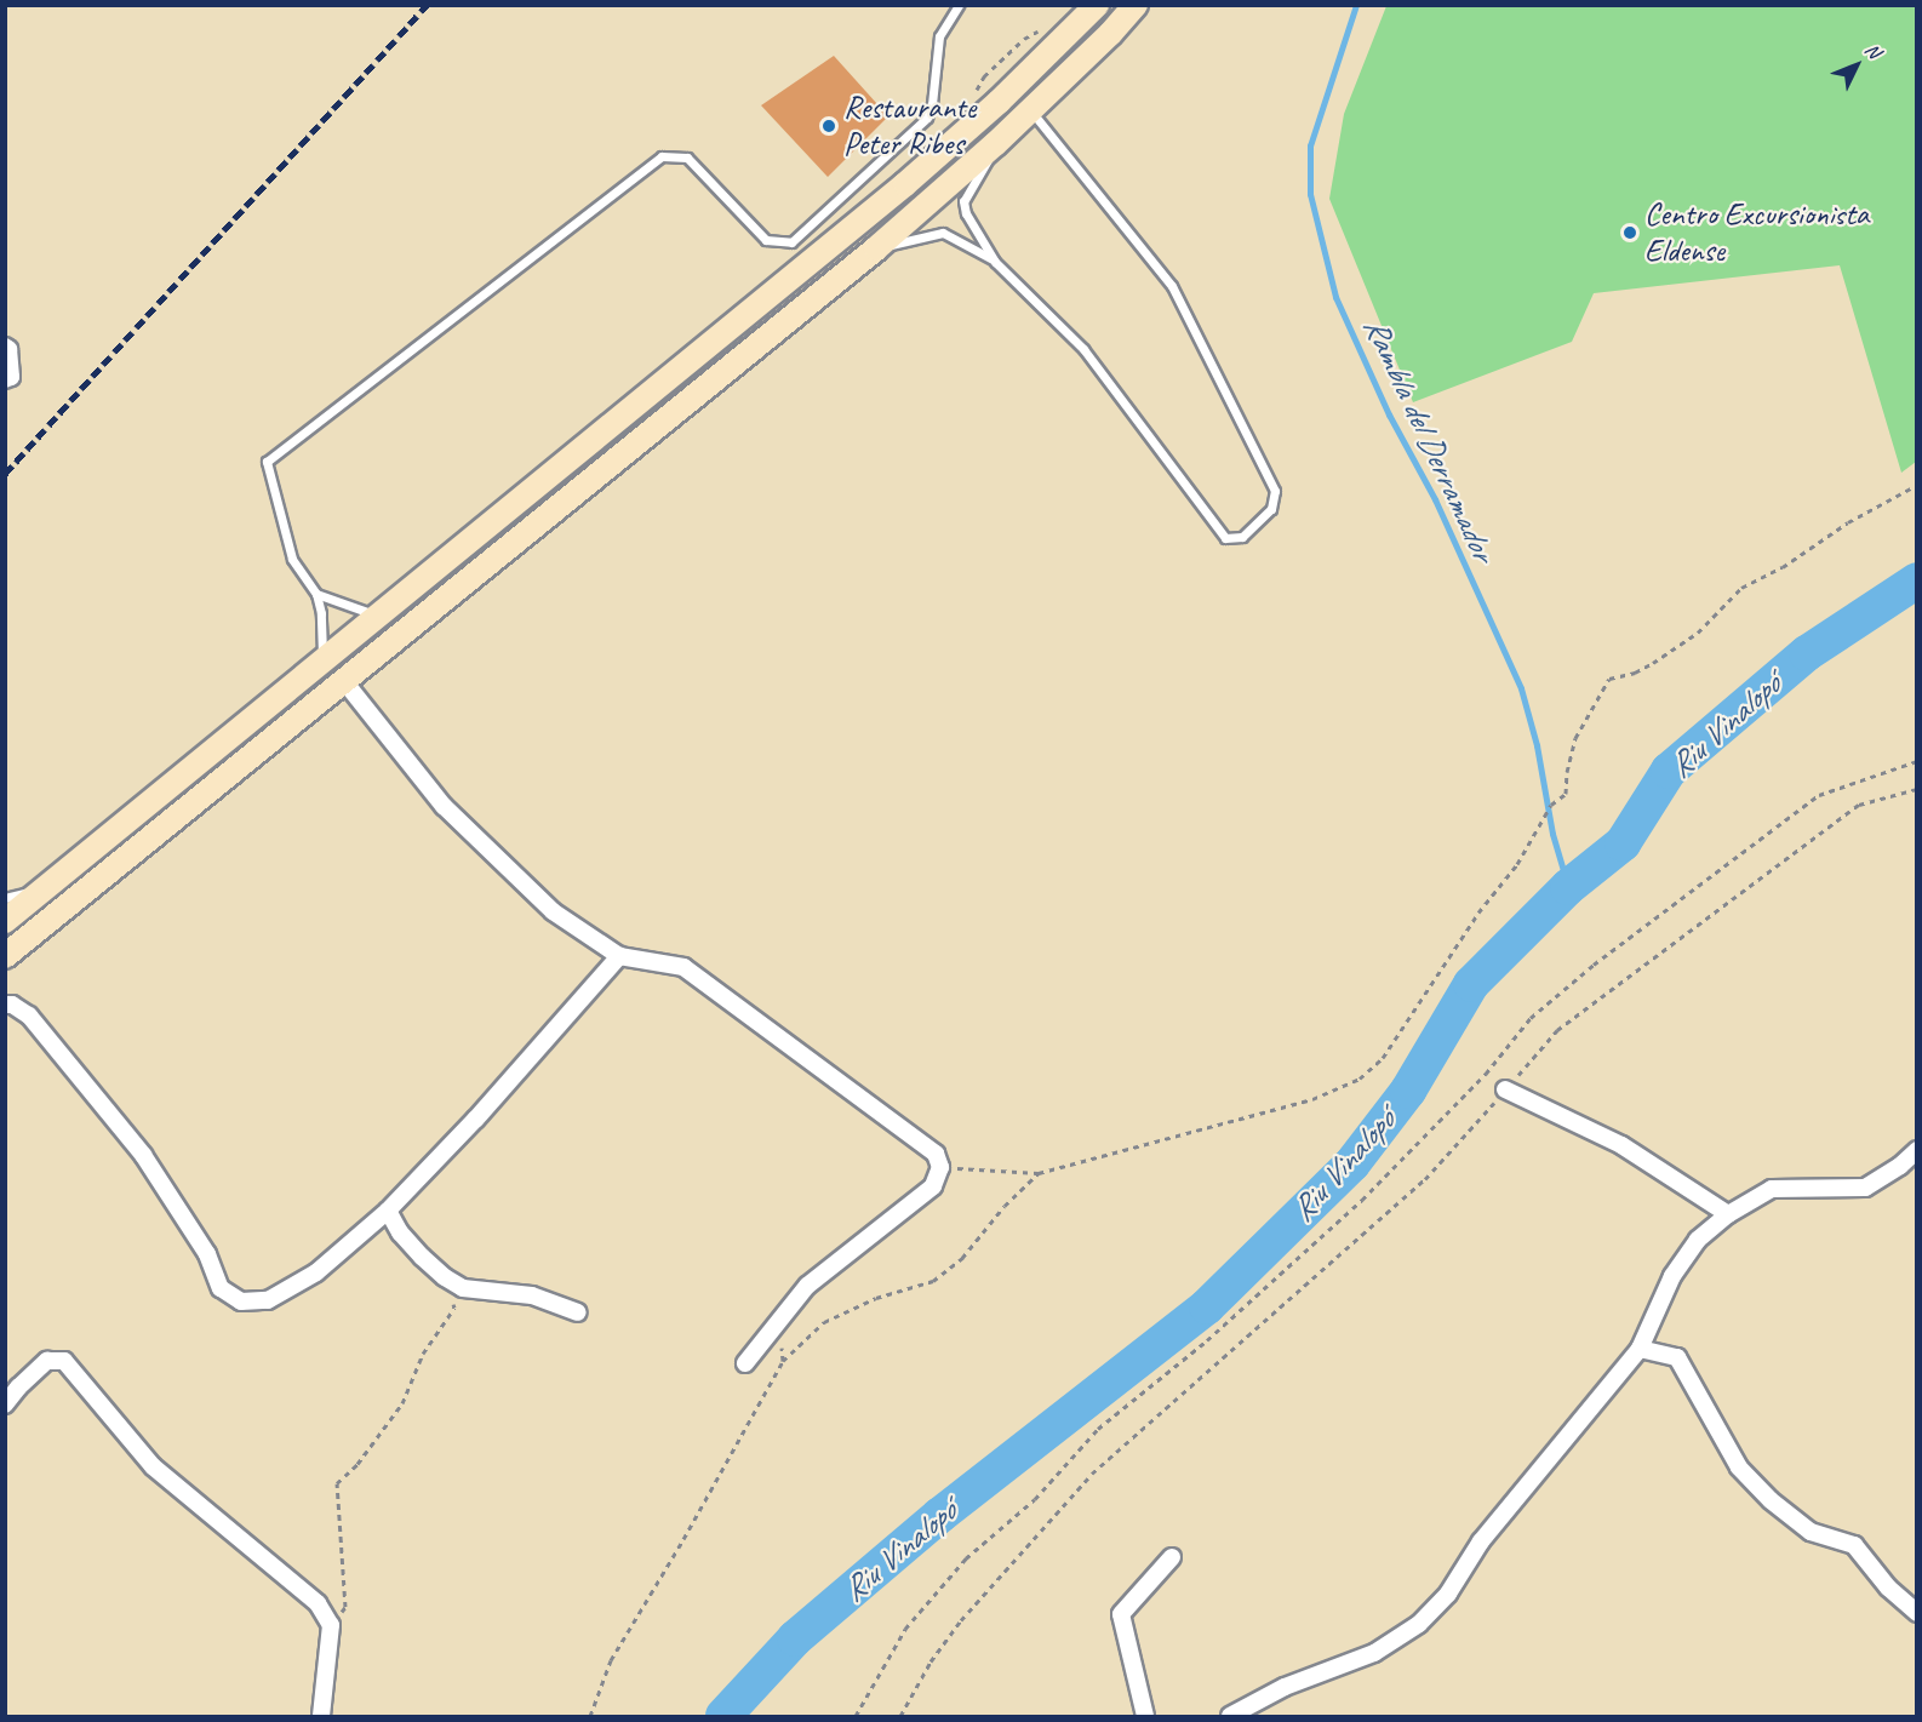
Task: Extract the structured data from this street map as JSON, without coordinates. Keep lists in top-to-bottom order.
{
  "water": ["Rambla del Derramador", "Riu Vinalopó"],
  "places": ["Restaurante Peter Ribes", "Centro Excursionista Eldense"],
  "north": "top right"
}
